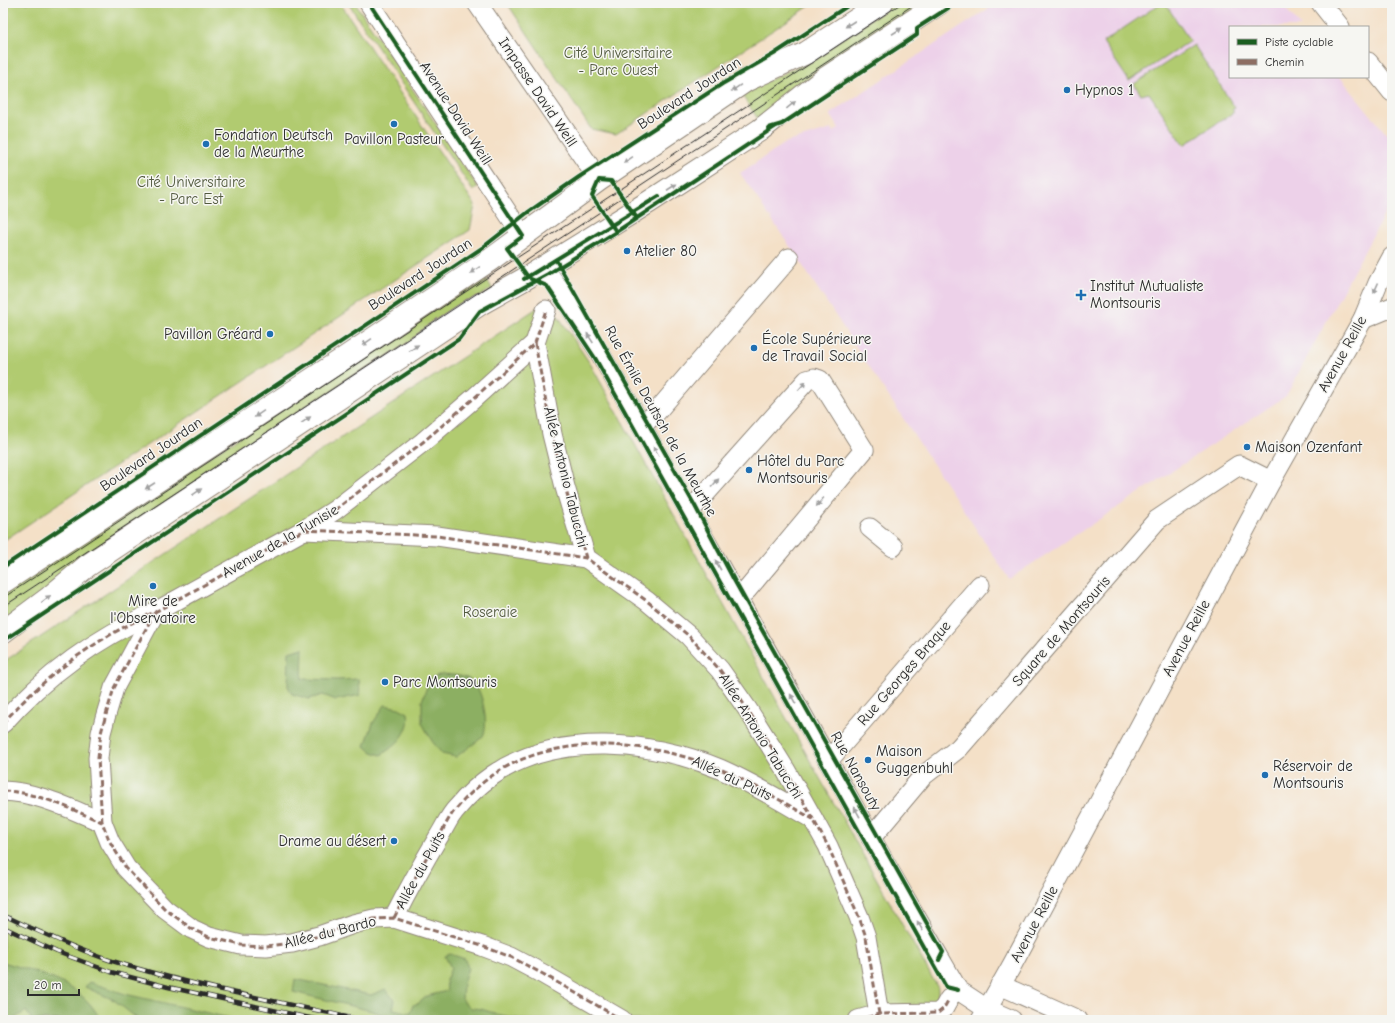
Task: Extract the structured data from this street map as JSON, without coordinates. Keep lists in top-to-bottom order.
{
  "streets": {
    "main road": ["Boulevard Jourdan"],
    "street": [
      "Impasse David Weill",
      "Avenue David Weill",
      "Avenue Reille",
      "Rue Émile Deutsch de la Meurthe",
      "Allée Antonio Tabucchi",
      "Avenue de la Tunisie",
      "Square de Montsouris",
      "Rue Georges Braque",
      "Rue Nansouty",
      "Allée du Puits",
      "Allée du Bardo"
    ]
  },
  "crossings": [
    ["Impasse David Weill", "Boulevard Jourdan"],
    ["Boulevard Jourdan", "Avenue David Weill"],
    ["Avenue Reille", "Square de Montsouris"],
    ["Avenue Reille", "Rue Nansouty"],
    ["Rue Émile Deutsch de la Meurthe", "Rue Nansouty"],
    ["Allée Antonio Tabucchi", "Avenue de la Tunisie"],
    ["Allée Antonio Tabucchi", "Allée du Puits"],
    ["Avenue de la Tunisie", "Allée du Bardo"],
    ["Square de Montsouris", "Rue Nansouty"],
    ["Rue Georges Braque", "Rue Nansouty"],
    ["Allée du Puits", "Allée du Bardo"]
  ],
  "one_way": ["Rue Émile Deutsch de la Meurthe", "Rue Nansouty"],
  "parks": ["Cité Universitaire - Parc Ouest", "Cité Universitaire - Parc Est", "Roseraie"],
  "places": {
    "other": [
      "Hypnos 1",
      "Pavillon Pasteur",
      "Fondation Deutsch de la Meurthe",
      "Atelier 80",
      "Pavillon Gréard",
      "École Supérieure de Travail Social",
      "Maison Ozenfant",
      "Hôtel du Parc Montsouris",
      "Mire de l'Observatoire",
      "Parc Montsouris",
      "Maison Guggenbuhl",
      "Réservoir de Montsouris",
      "Drame au désert"
    ],
    "health": ["Institut Mutualiste Montsouris"]
  },
  "legend": ["Piste cyclable", "Chemin"],
  "scale_bar": "20 m"
}
